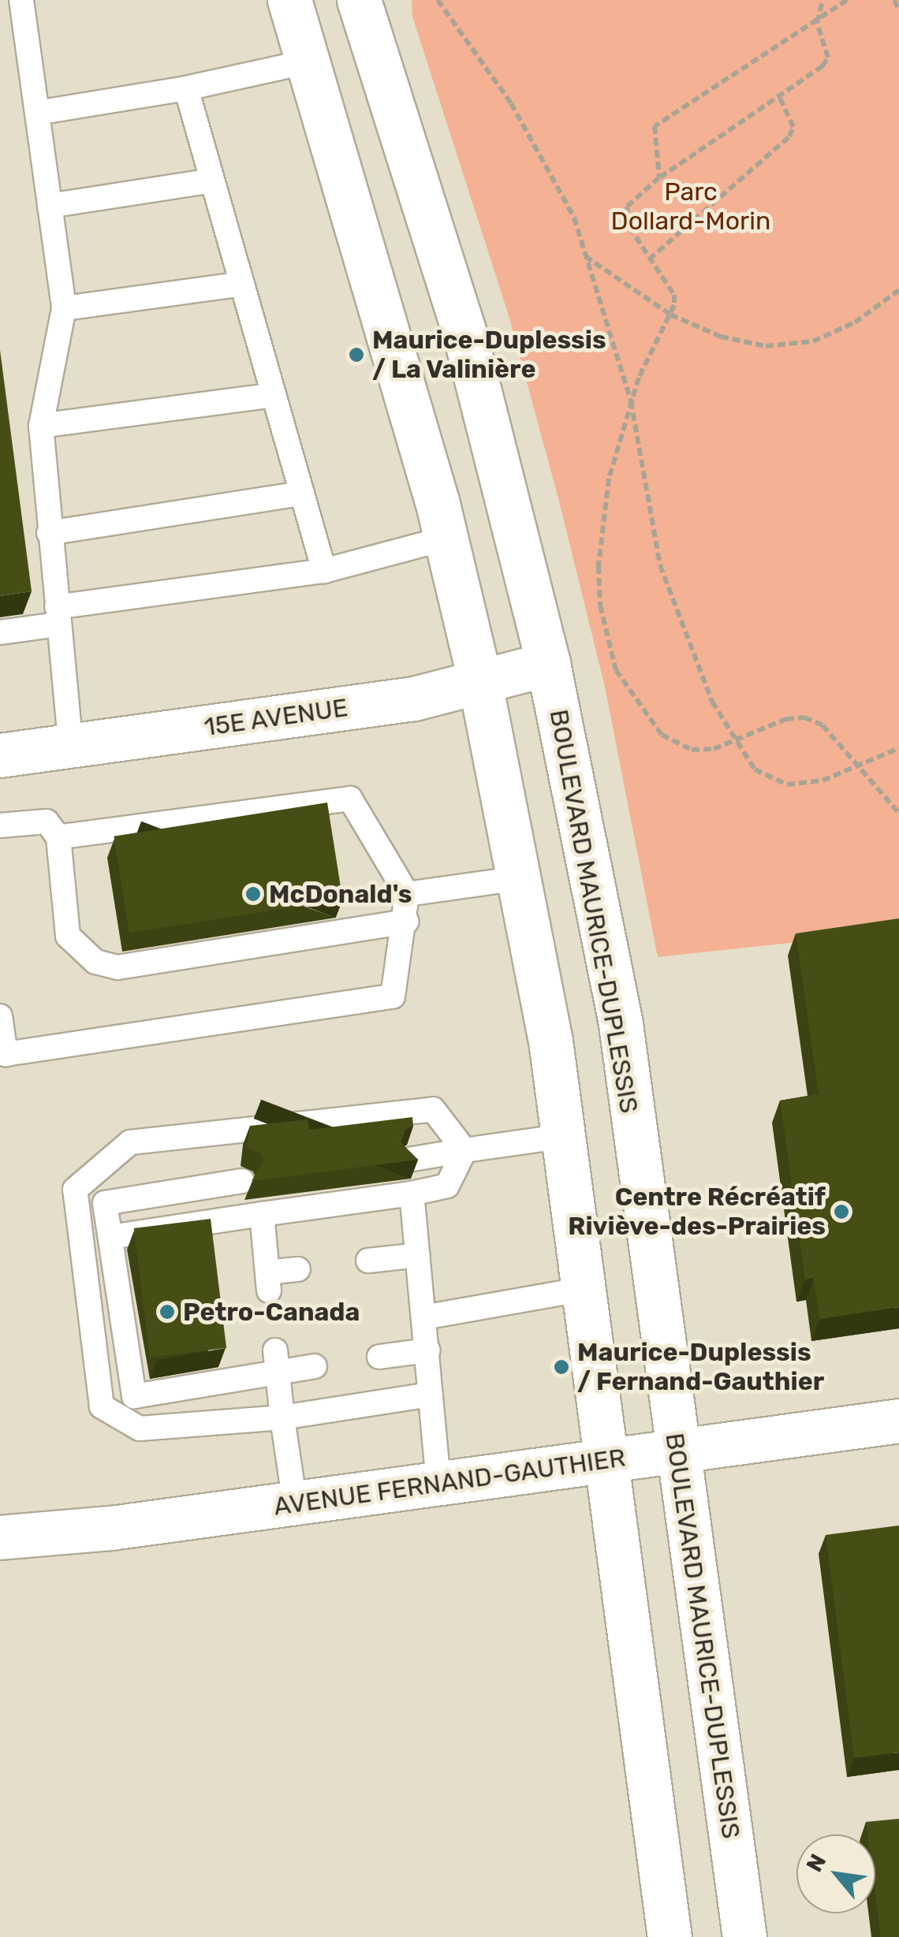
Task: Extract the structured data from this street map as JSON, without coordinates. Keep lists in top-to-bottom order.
{
  "streets": {
    "street": ["15E AVENUE", "BOULEVARD MAURICE-DUPLESSIS", "AVENUE FERNAND-GAUTHIER"]
  },
  "crossings": [
    ["15E AVENUE", "BOULEVARD MAURICE-DUPLESSIS"],
    ["BOULEVARD MAURICE-DUPLESSIS", "AVENUE FERNAND-GAUTHIER"]
  ],
  "parks": ["Parc Dollard-Morin"],
  "places": [
    "Maurice-Duplessis / La Valinière",
    "McDonald's",
    "Centre Récréatif Riviève-des-Prairies",
    "Petro-Canada",
    "Maurice-Duplessis / Fernand-Gauthier"
  ],
  "north": "top left"
}
